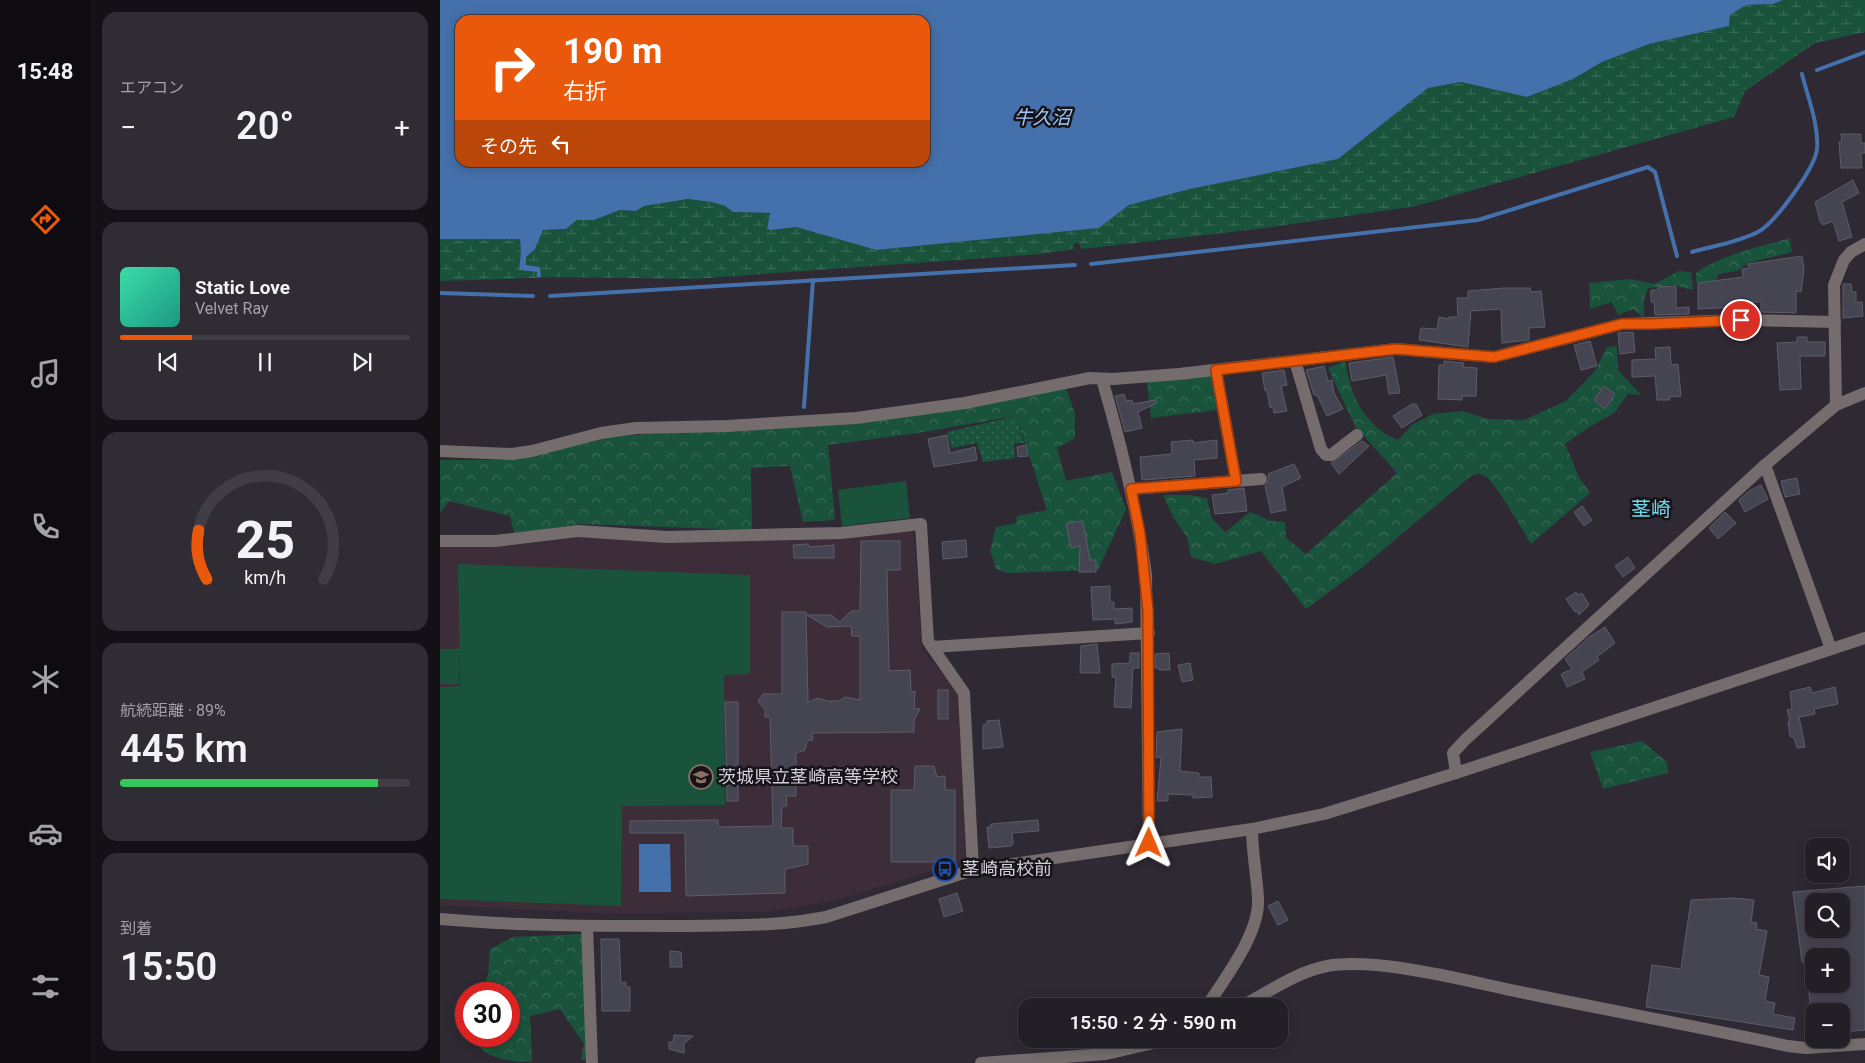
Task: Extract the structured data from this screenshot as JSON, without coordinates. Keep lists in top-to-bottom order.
{
  "districts": ["茎崎"],
  "water": ["牛久沼"],
  "places": {
    "school or university": ["茨城県立茎崎高等学校"],
    "bus stop": ["茎崎高校前"]
  },
  "page": {
    "tabs": "15:48",
    "tile": [
      "エアコン",
      ["航続距離 · 89%", "445 km"],
      ["到着", "15:50"]
    ],
    "turn": ["190 m", "右折"],
    "heat": ["−", "20°", "+"],
    "then": "その先",
    "song": ["Static Love", "Velvet Ray"],
    "map_buttons": ["+", "−"],
    "limit": "30",
    "trip": "15:50 · 2 分 · 590 m",
    "gauge": ["25", "km/h"]
  }
}
